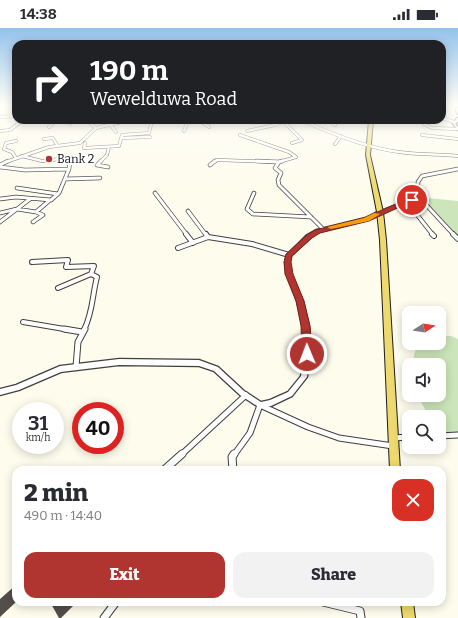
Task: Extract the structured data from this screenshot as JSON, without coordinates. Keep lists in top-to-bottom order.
{
  "places": ["Bank 2"],
  "north": "right",
  "page": {
    "status": "14:38",
    "turn": ["190 m", "Wewelduwa Road"],
    "speed": "31 km/h",
    "limit": "40",
    "heading": ["2 min", "490 m · 14:40"],
    "buttons": ["Exit", "Share"]
  }
}
